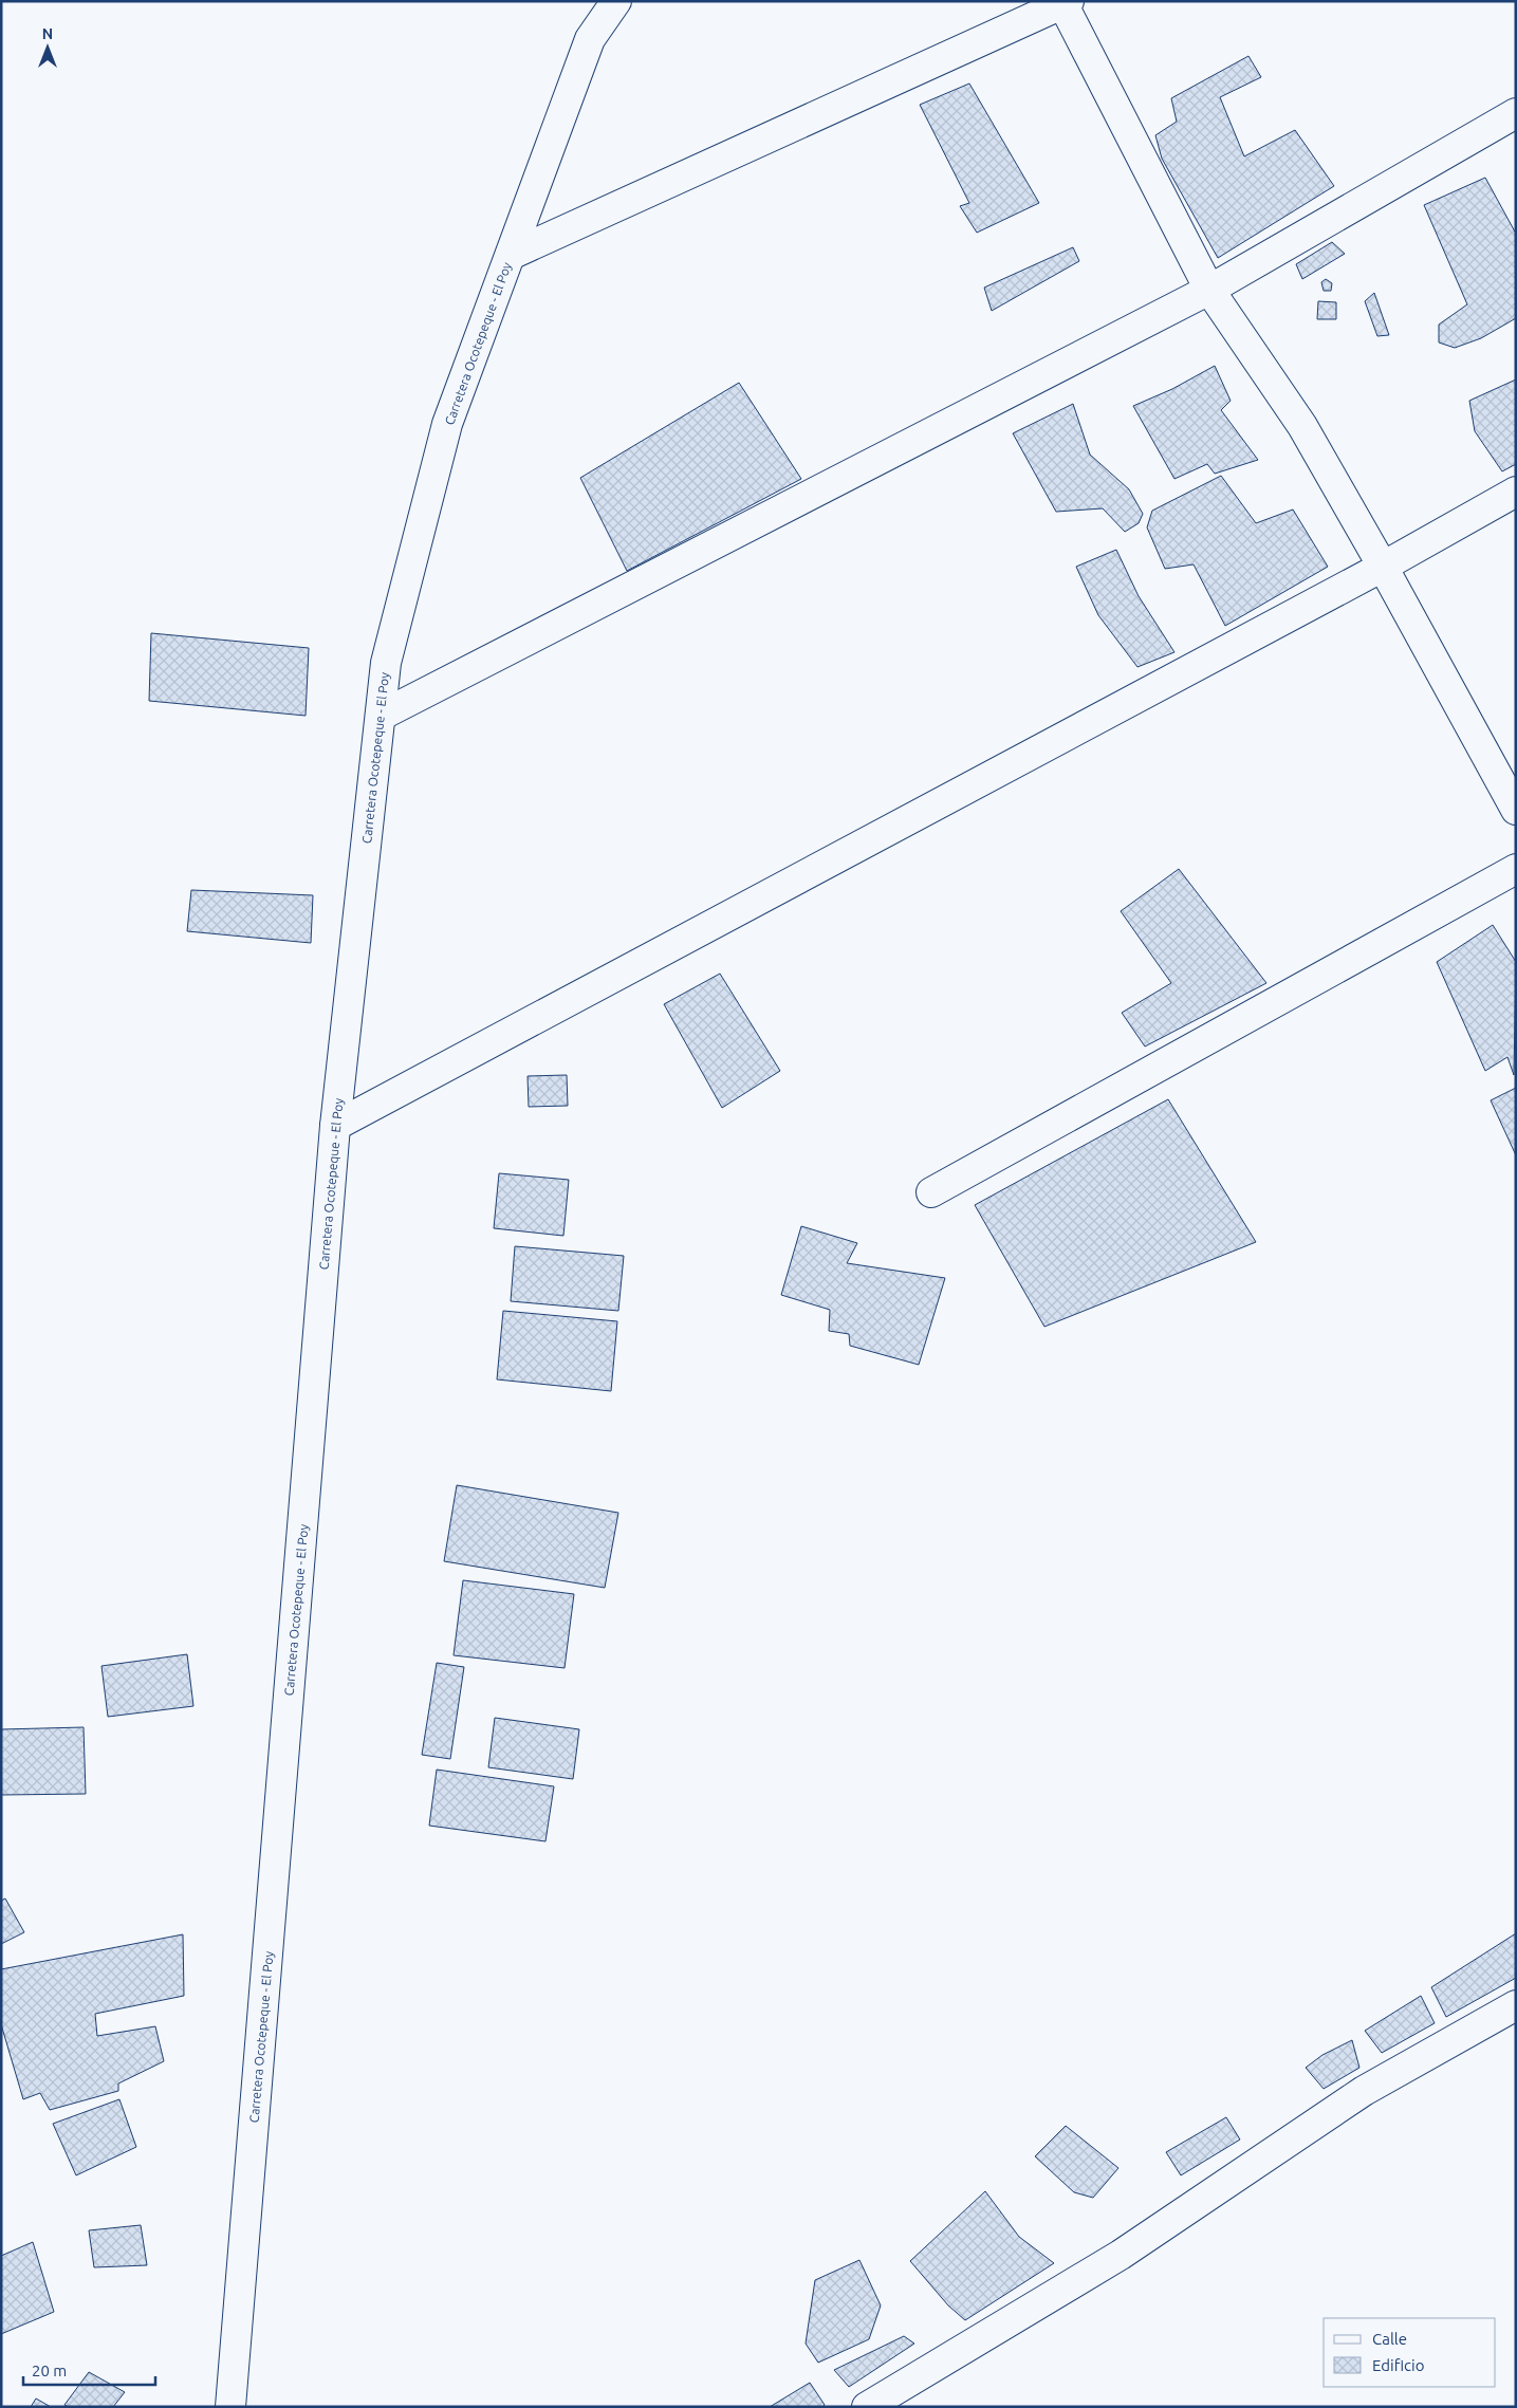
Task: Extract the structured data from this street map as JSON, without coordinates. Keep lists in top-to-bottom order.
{
  "streets": {
    "street": ["Carretera Ocotepeque - El Poy"]
  },
  "legend": ["Calle", "Edificio"],
  "scale_bar": "20 m",
  "north": "top"
}
